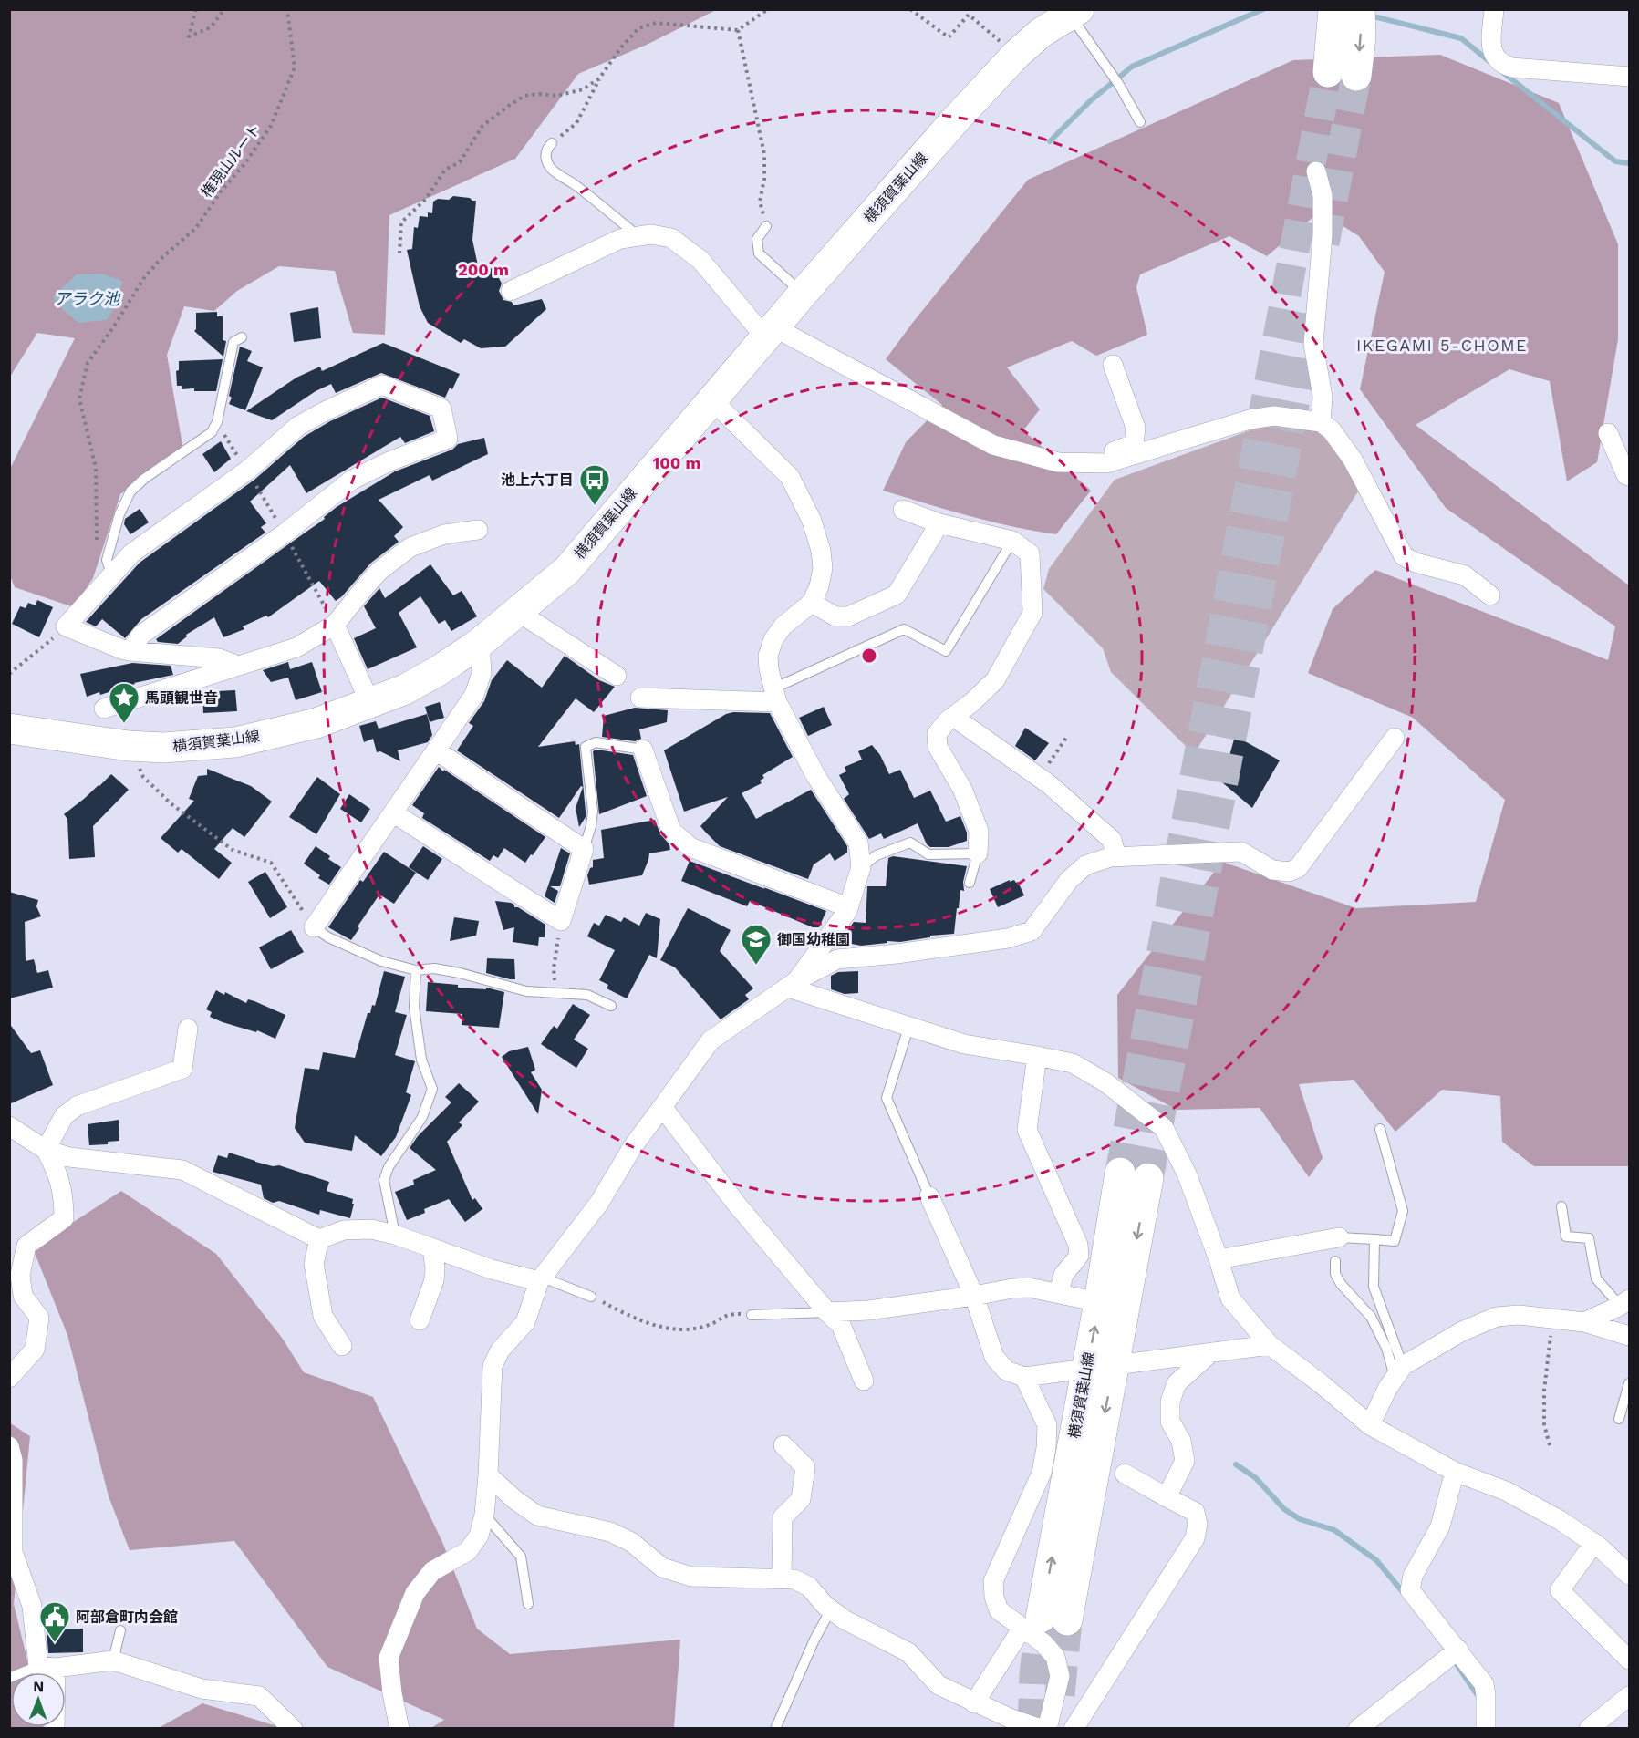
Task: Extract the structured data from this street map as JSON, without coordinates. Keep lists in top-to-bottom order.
{
  "streets": {
    "main road": ["横須賀葉山線"],
    "path": ["権現山ルート"]
  },
  "districts": ["IKEGAMI 5-CHOME"],
  "water": ["アラク池"],
  "places": {
    "bus stop": ["池上六丁目"],
    "place": ["馬頭観世音"],
    "school or university": ["御国幼稚園"],
    "public building": ["阿部倉町内会館"]
  },
  "north": "top",
  "rings": ["200 m", "100 m"]
}
